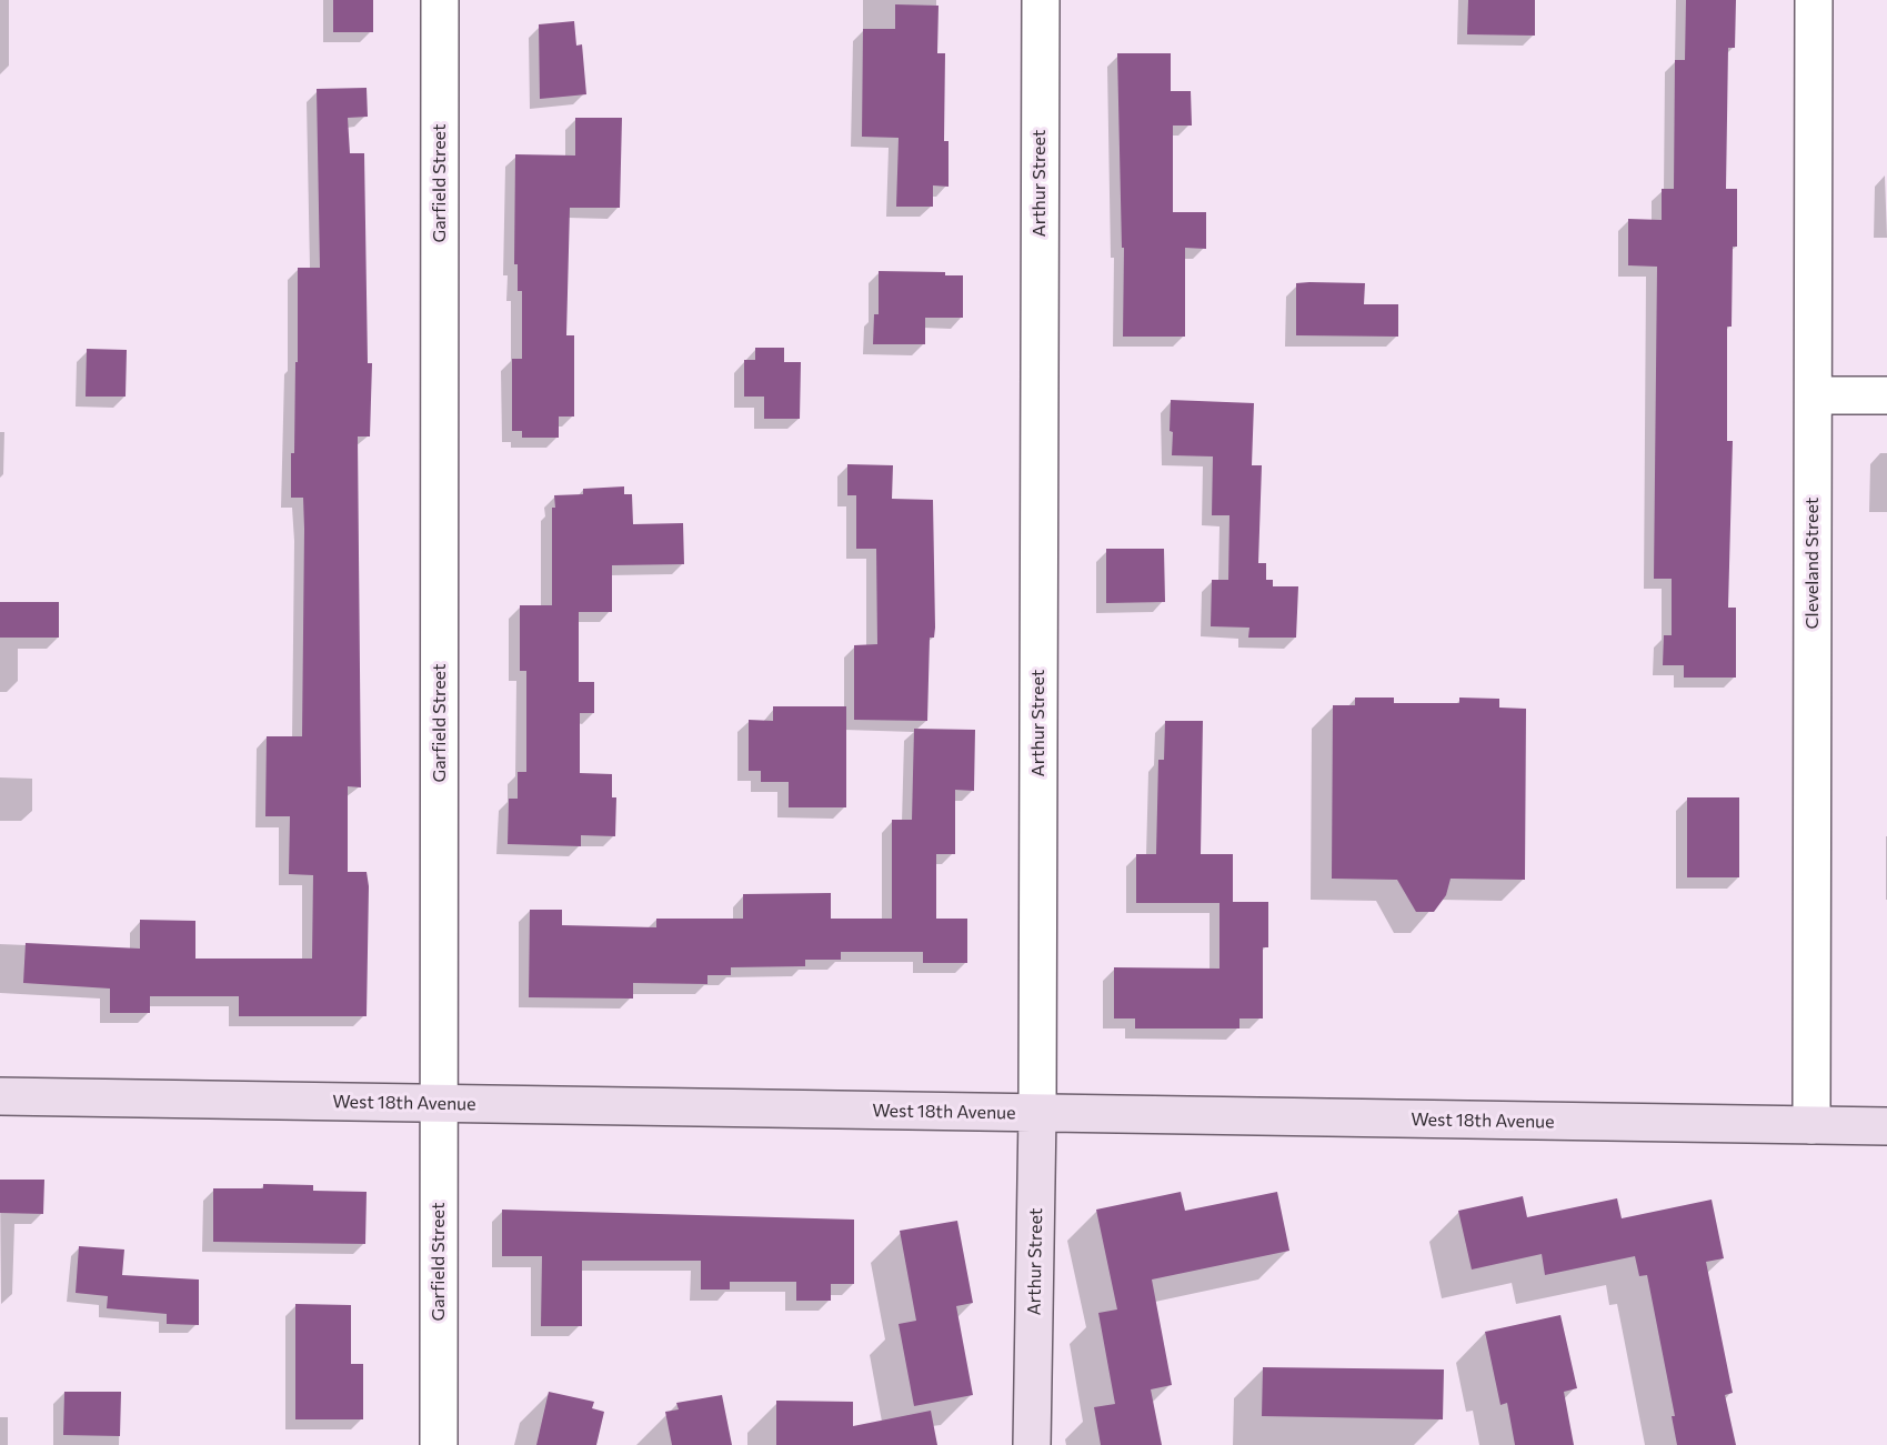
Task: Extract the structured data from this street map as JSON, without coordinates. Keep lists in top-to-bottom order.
{
  "streets": {
    "main road": ["Arthur Street", "West 18th Avenue"],
    "street": ["Garfield Street", "Cleveland Street"]
  },
  "crossings": [
    ["Garfield Street", "West 18th Avenue"],
    ["Arthur Street", "West 18th Avenue"],
    ["Cleveland Street", "West 18th Avenue"]
  ]
}
